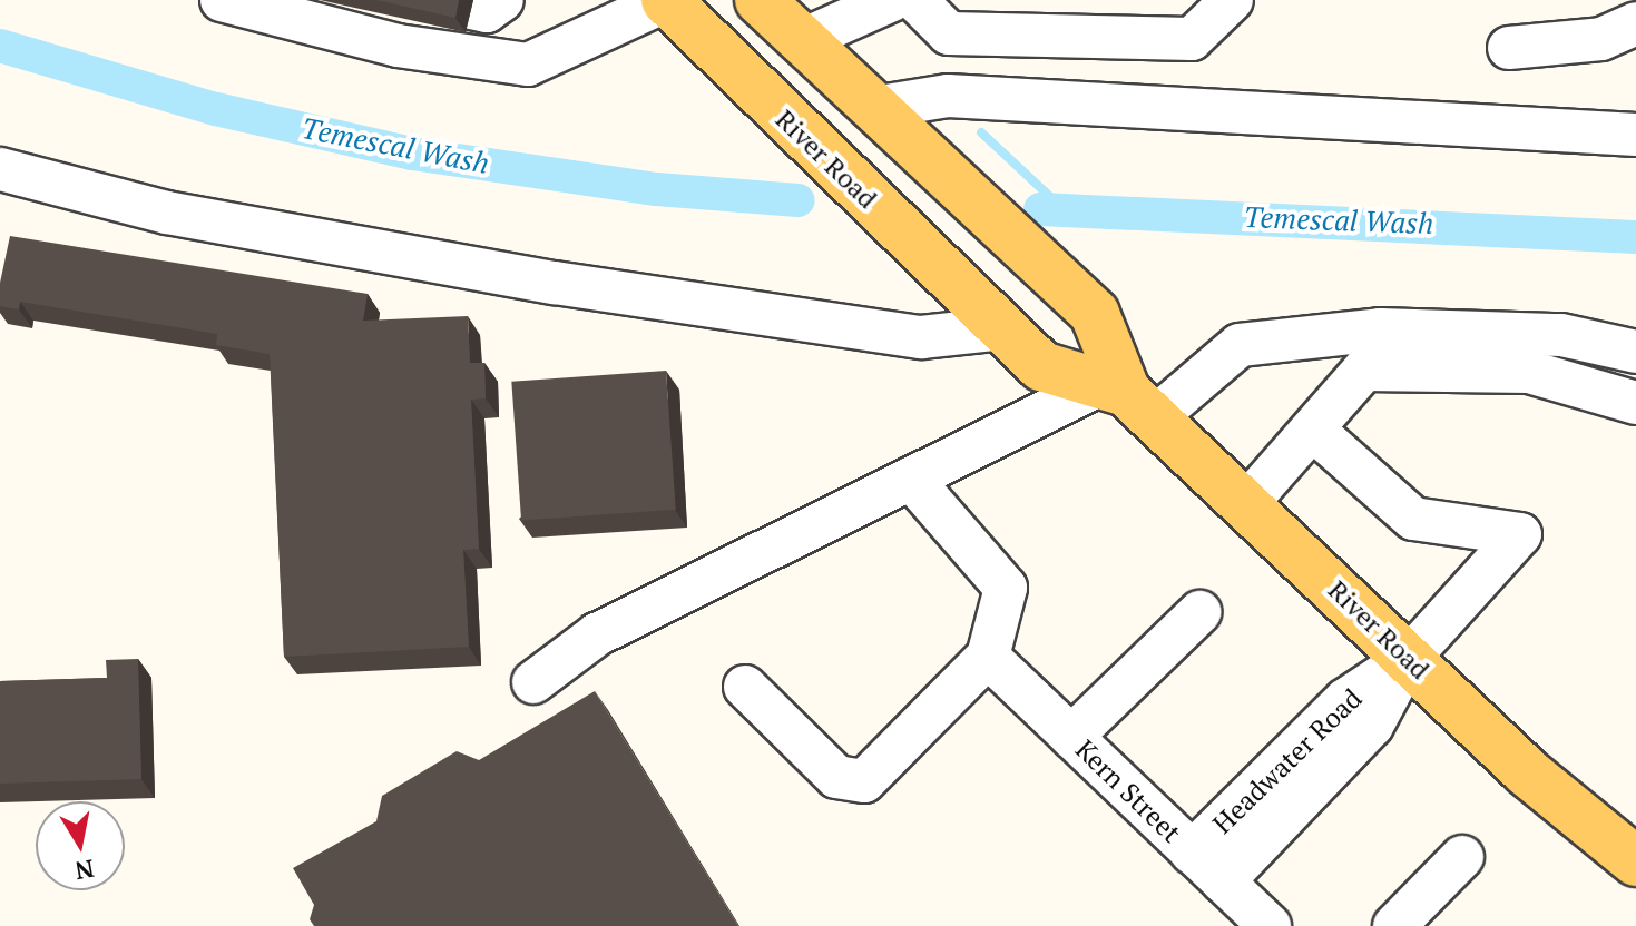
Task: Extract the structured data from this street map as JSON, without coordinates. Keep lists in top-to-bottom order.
{
  "streets": {
    "main road": ["River Road"],
    "street": ["Headwater Road", "Kern Street"]
  },
  "crossings": [
    ["River Road", "Headwater Road"],
    ["Headwater Road", "Kern Street"]
  ],
  "water": ["Temescal Wash"],
  "north": "bottom"
}
